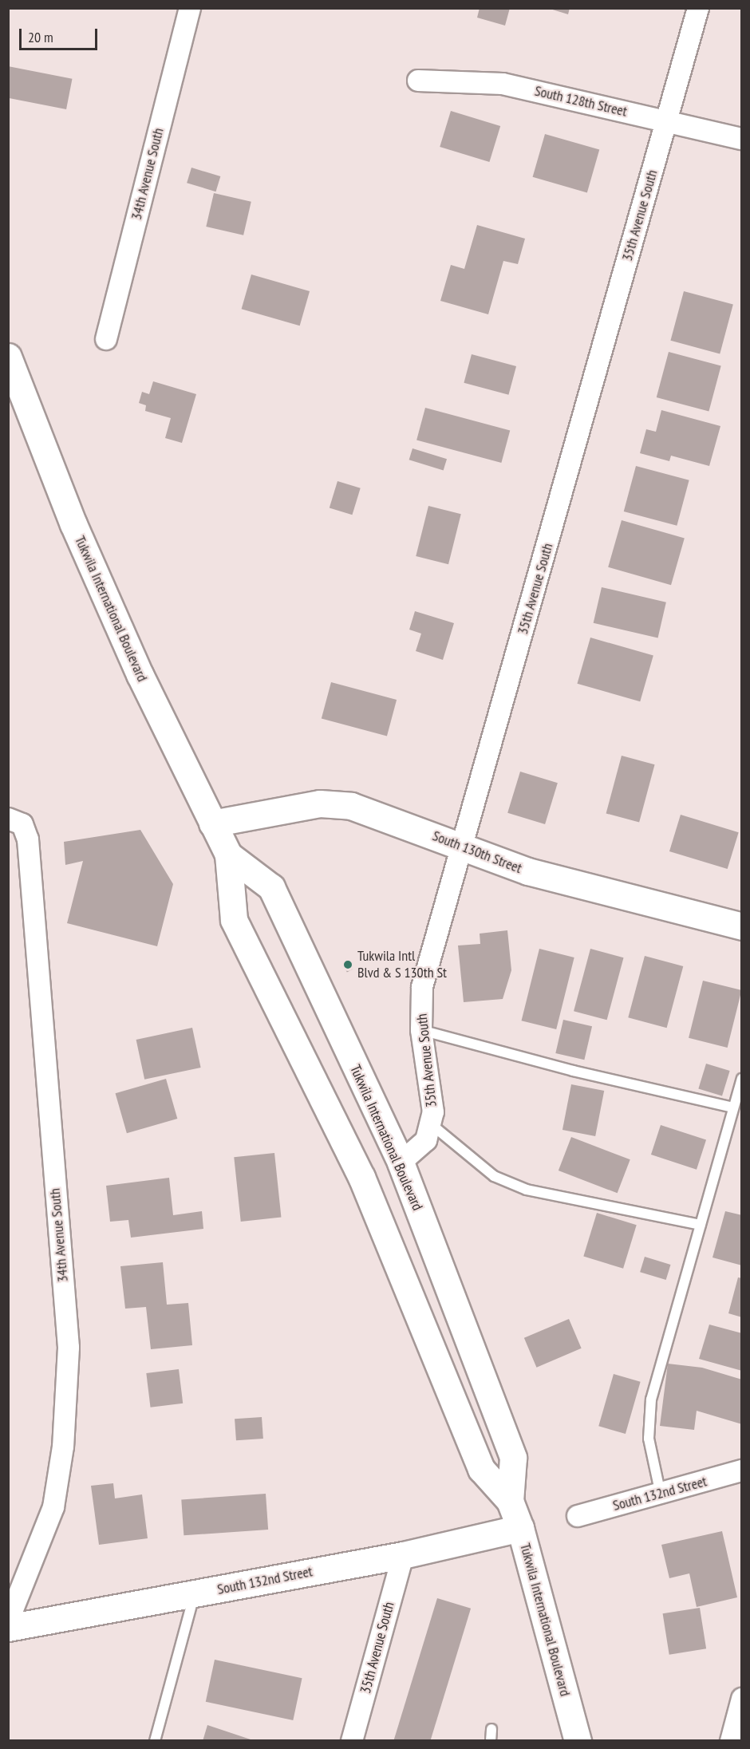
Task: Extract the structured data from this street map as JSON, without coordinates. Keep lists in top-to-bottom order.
{
  "streets": {
    "main road": ["Tukwila International Boulevard", "South 130th Street", "South 132nd Street"],
    "street": ["South 128th Street", "34th Avenue South", "35th Avenue South"]
  },
  "crossings": [
    ["South 128th Street", "35th Avenue South"],
    ["35th Avenue South", "Tukwila International Boulevard"],
    ["35th Avenue South", "South 130th Street"],
    ["35th Avenue South", "South 132nd Street"],
    ["Tukwila International Boulevard", "South 130th Street"],
    ["Tukwila International Boulevard", "South 132nd Street"]
  ],
  "places": ["Tukwila Intl Blvd & S 130th St"],
  "scale_bar": "20 m"
}
